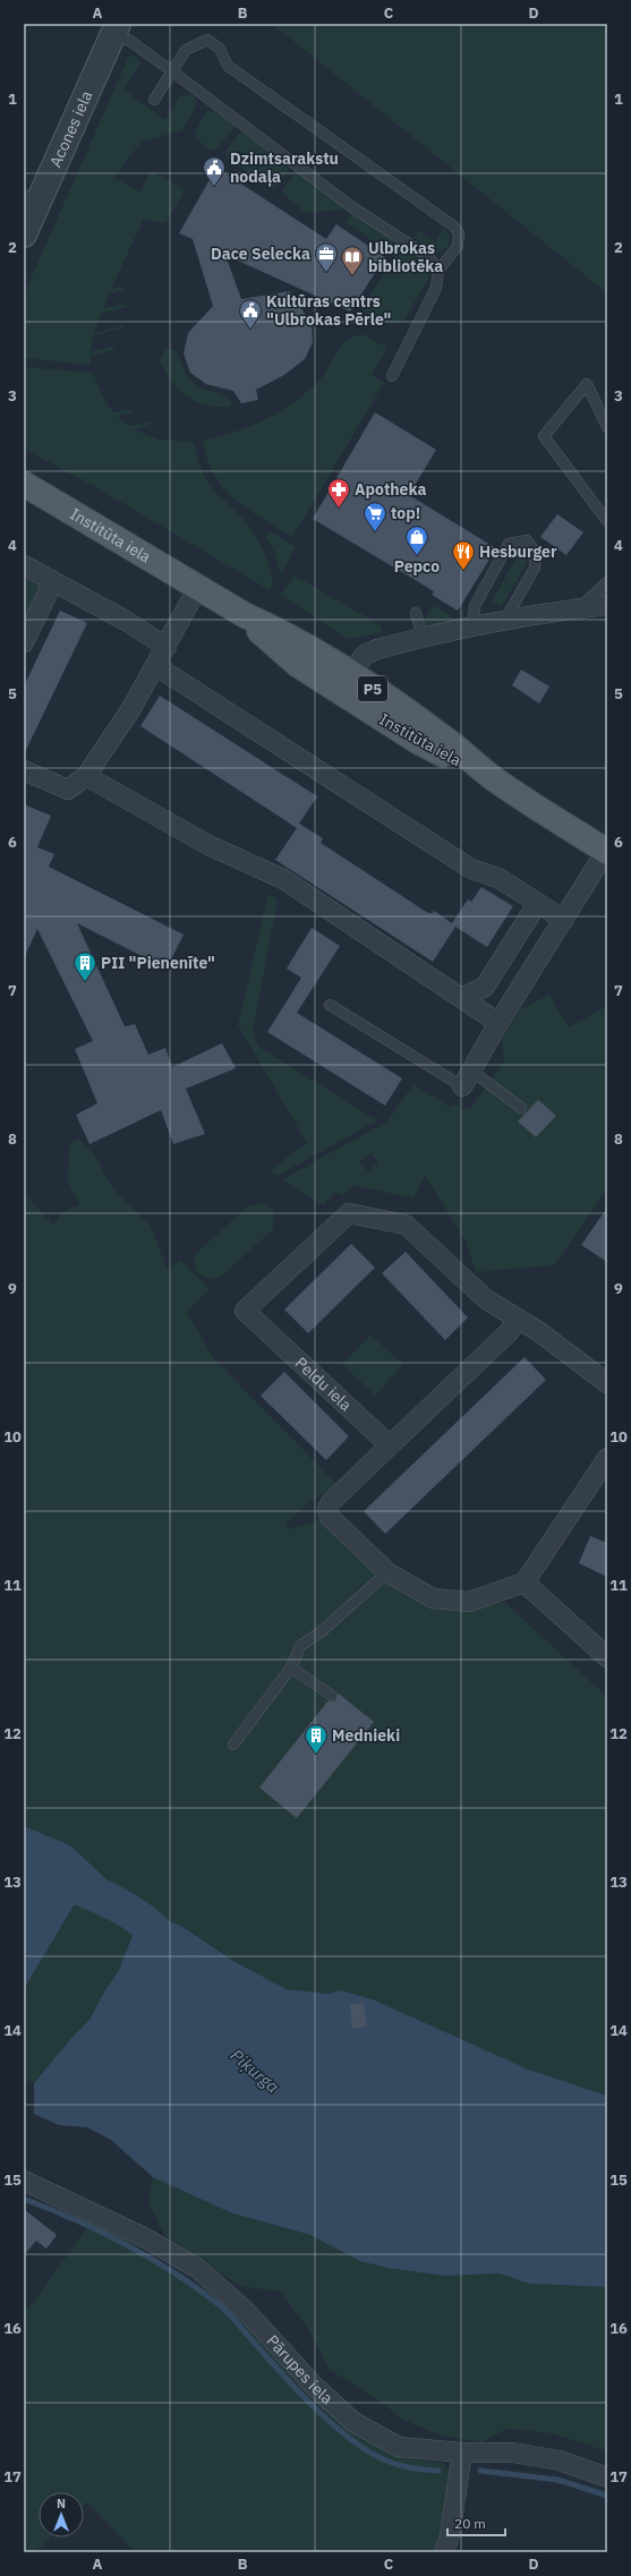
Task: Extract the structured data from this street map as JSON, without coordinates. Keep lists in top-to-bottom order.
{
  "streets": {
    "main road": ["Institūta iela", "P5"],
    "street": ["Acones iela", "Peldu iela", "Pārupes iela"]
  },
  "water": ["Piķurga"],
  "places": {
    "public building": ["Dzimtsarakstu nodaļa", "Kultūras centrs \"Ulbrokas Pērle\""],
    "office": ["Dace Selecka"],
    "library": ["Ulbrokas bibliotēka"],
    "pharmacy": ["Apotheka"],
    "supermarket": ["top!"],
    "shop": ["Pepco"],
    "restaurant": ["Hesburger"],
    "building": ["PII \"Pienenīte\"", "Mednieki"]
  },
  "scale_bar": "20 m",
  "north": "top",
  "grid": {
    "columns": [
      "A",
      "B",
      "C",
      "D"
    ],
    "rows": [
      "1",
      "2",
      "3",
      "4",
      "5",
      "6",
      "7",
      "8",
      "9",
      "10",
      "11",
      "12",
      "13",
      "14",
      "15",
      "16",
      "17"
    ]
  }
}
